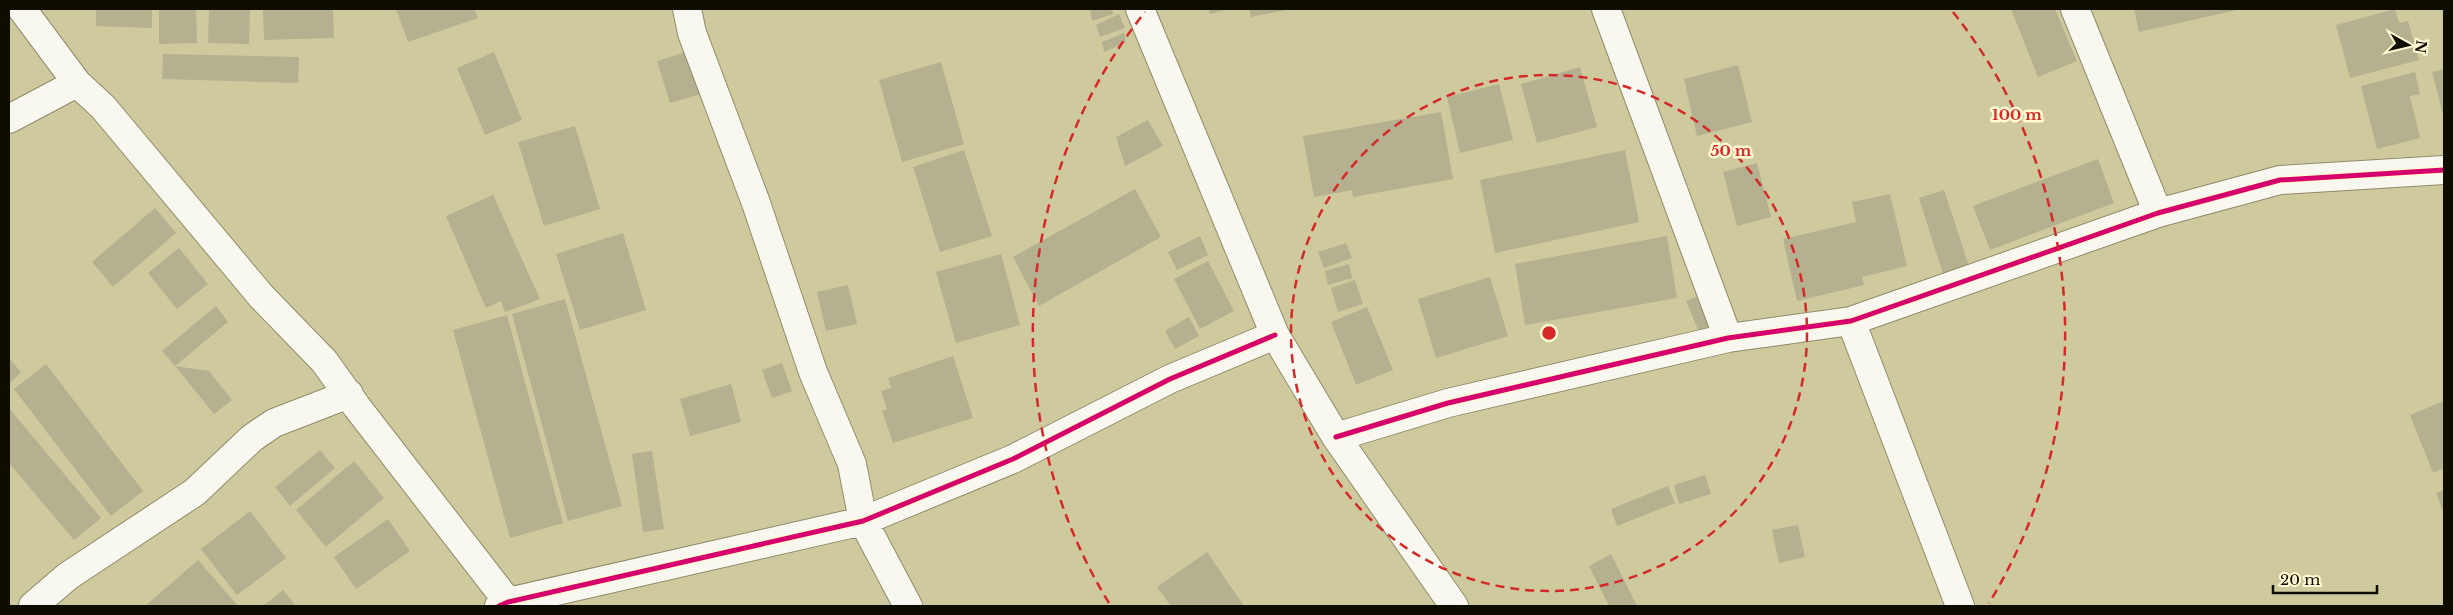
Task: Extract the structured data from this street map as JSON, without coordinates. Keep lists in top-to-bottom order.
{
  "scale_bar": "20 m",
  "north": "right",
  "rings": ["100 m", "50 m"]
}
